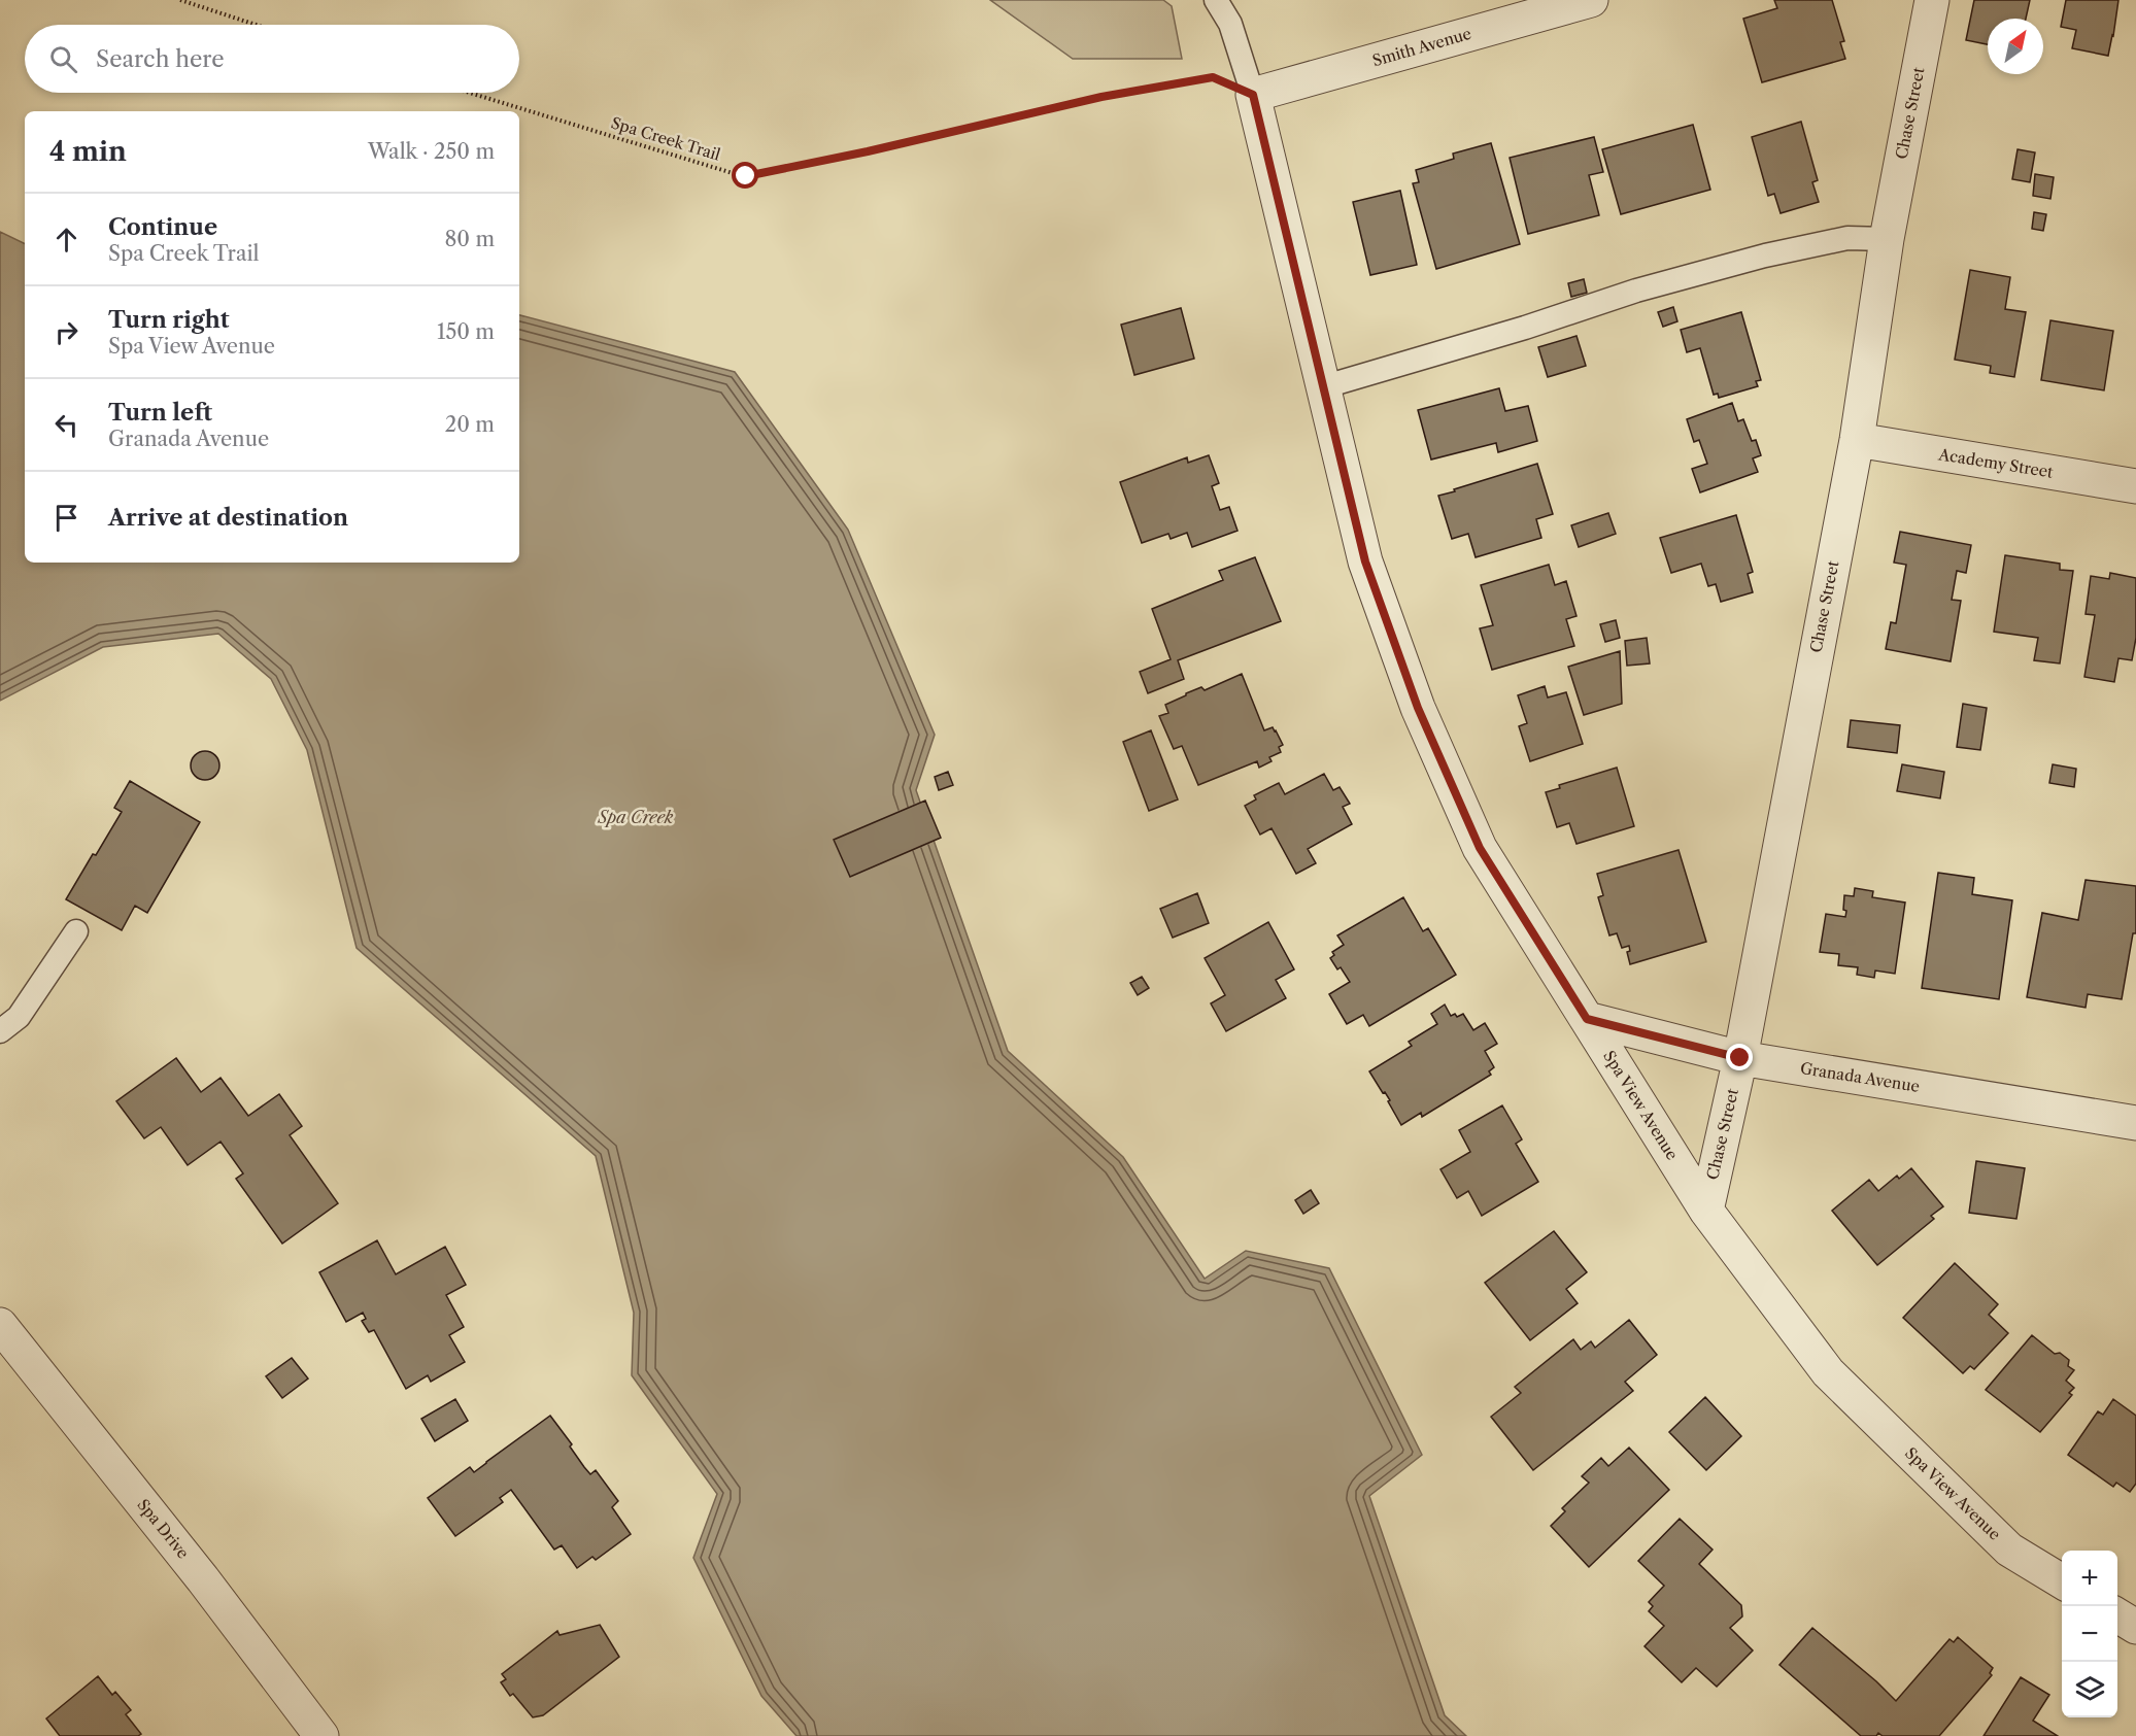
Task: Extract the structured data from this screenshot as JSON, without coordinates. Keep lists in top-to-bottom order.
{
  "streets": {
    "street": [
      "Smith Avenue",
      "Chase Street",
      "Academy Street",
      "Granada Avenue",
      "Spa View Avenue",
      "Spa Drive"
    ],
    "path": ["Spa Creek Trail"]
  },
  "crossings": [
    ["Smith Avenue", "Spa Creek Trail"],
    ["Smith Avenue", "Spa View Avenue"],
    ["Chase Street", "Academy Street"],
    ["Chase Street", "Granada Avenue"],
    ["Chase Street", "Spa View Avenue"],
    ["Spa Creek Trail", "Spa View Avenue"],
    ["Granada Avenue", "Spa View Avenue"]
  ],
  "water": ["Spa Creek"],
  "north": "top right",
  "page": {
    "search": "Search here",
    "heading": ["4 min", "Walk · 250 m"],
    "list": [
      ["Continue", "Spa Creek Trail", "80 m"],
      ["Turn right", "Spa View Avenue", "150 m"],
      ["Turn left", "Granada Avenue", "20 m"],
      "Arrive at destination"
    ],
    "map_buttons": ["+", "−"]
  }
}
